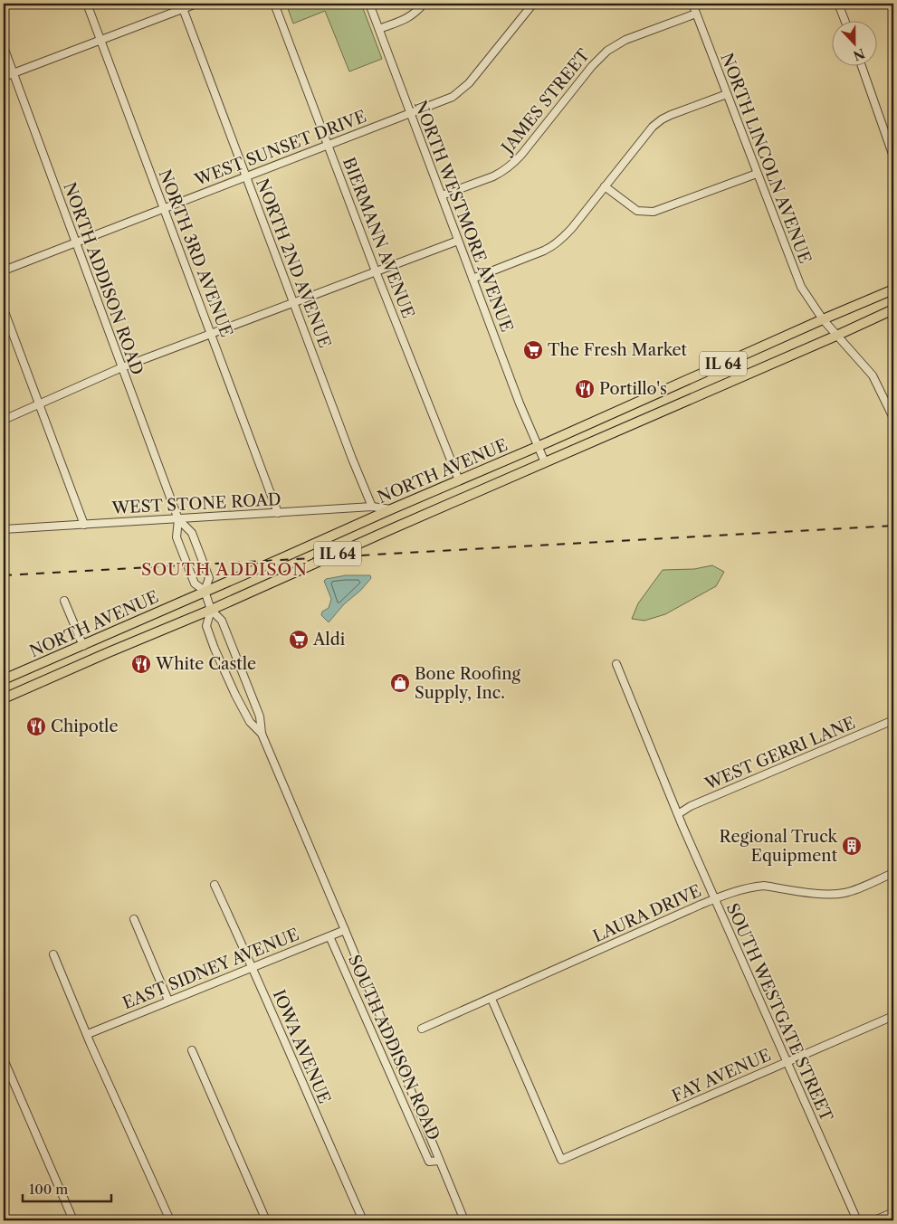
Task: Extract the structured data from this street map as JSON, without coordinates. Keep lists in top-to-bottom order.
{
  "streets": {
    "main road": ["IL 64", "NORTH AVENUE"],
    "street": [
      "JAMES STREET",
      "WEST SUNSET DRIVE",
      "NORTH LINCOLN AVENUE",
      "NORTH WESTMORE AVENUE",
      "BIERMANN AVENUE",
      "NORTH 3RD AVENUE",
      "NORTH 2ND AVENUE",
      "NORTH ADDISON ROAD",
      "WEST STONE ROAD",
      "WEST GERRI LANE",
      "LAURA DRIVE",
      "EAST SIDNEY AVENUE",
      "SOUTH WESTGATE STREET",
      "IOWA AVENUE",
      "SOUTH ADDISON ROAD",
      "FAY AVENUE"
    ]
  },
  "crossings": [
    ["JAMES STREET", "NORTH LINCOLN AVENUE"],
    ["JAMES STREET", "NORTH WESTMORE AVENUE"],
    ["WEST SUNSET DRIVE", "NORTH WESTMORE AVENUE"],
    ["WEST SUNSET DRIVE", "BIERMANN AVENUE"],
    ["WEST SUNSET DRIVE", "NORTH 3RD AVENUE"],
    ["WEST SUNSET DRIVE", "NORTH 2ND AVENUE"],
    ["WEST SUNSET DRIVE", "NORTH ADDISON ROAD"],
    ["NORTH LINCOLN AVENUE", "NORTH AVENUE"],
    ["NORTH WESTMORE AVENUE", "NORTH AVENUE"],
    ["BIERMANN AVENUE", "NORTH AVENUE"],
    ["NORTH 3RD AVENUE", "WEST STONE ROAD"],
    ["NORTH 2ND AVENUE", "WEST STONE ROAD"],
    ["NORTH ADDISON ROAD", "NORTH AVENUE"],
    ["NORTH ADDISON ROAD", "WEST STONE ROAD"],
    ["NORTH ADDISON ROAD", "EAST SIDNEY AVENUE"],
    ["NORTH ADDISON ROAD", "SOUTH ADDISON ROAD"],
    ["NORTH AVENUE", "WEST STONE ROAD"],
    ["WEST GERRI LANE", "SOUTH WESTGATE STREET"],
    ["LAURA DRIVE", "SOUTH WESTGATE STREET"],
    ["LAURA DRIVE", "FAY AVENUE"],
    ["EAST SIDNEY AVENUE", "IOWA AVENUE"],
    ["EAST SIDNEY AVENUE", "SOUTH ADDISON ROAD"],
    ["SOUTH WESTGATE STREET", "FAY AVENUE"]
  ],
  "districts": ["SOUTH ADDISON"],
  "places": {
    "supermarket": ["The Fresh Market", "Aldi"],
    "restaurant": ["Portillo's", "White Castle", "Chipotle"],
    "shop": ["Bone Roofing Supply, Inc."],
    "building": ["Regional Truck Equipment"]
  },
  "scale_bar": "100 m",
  "north": "bottom"
}
